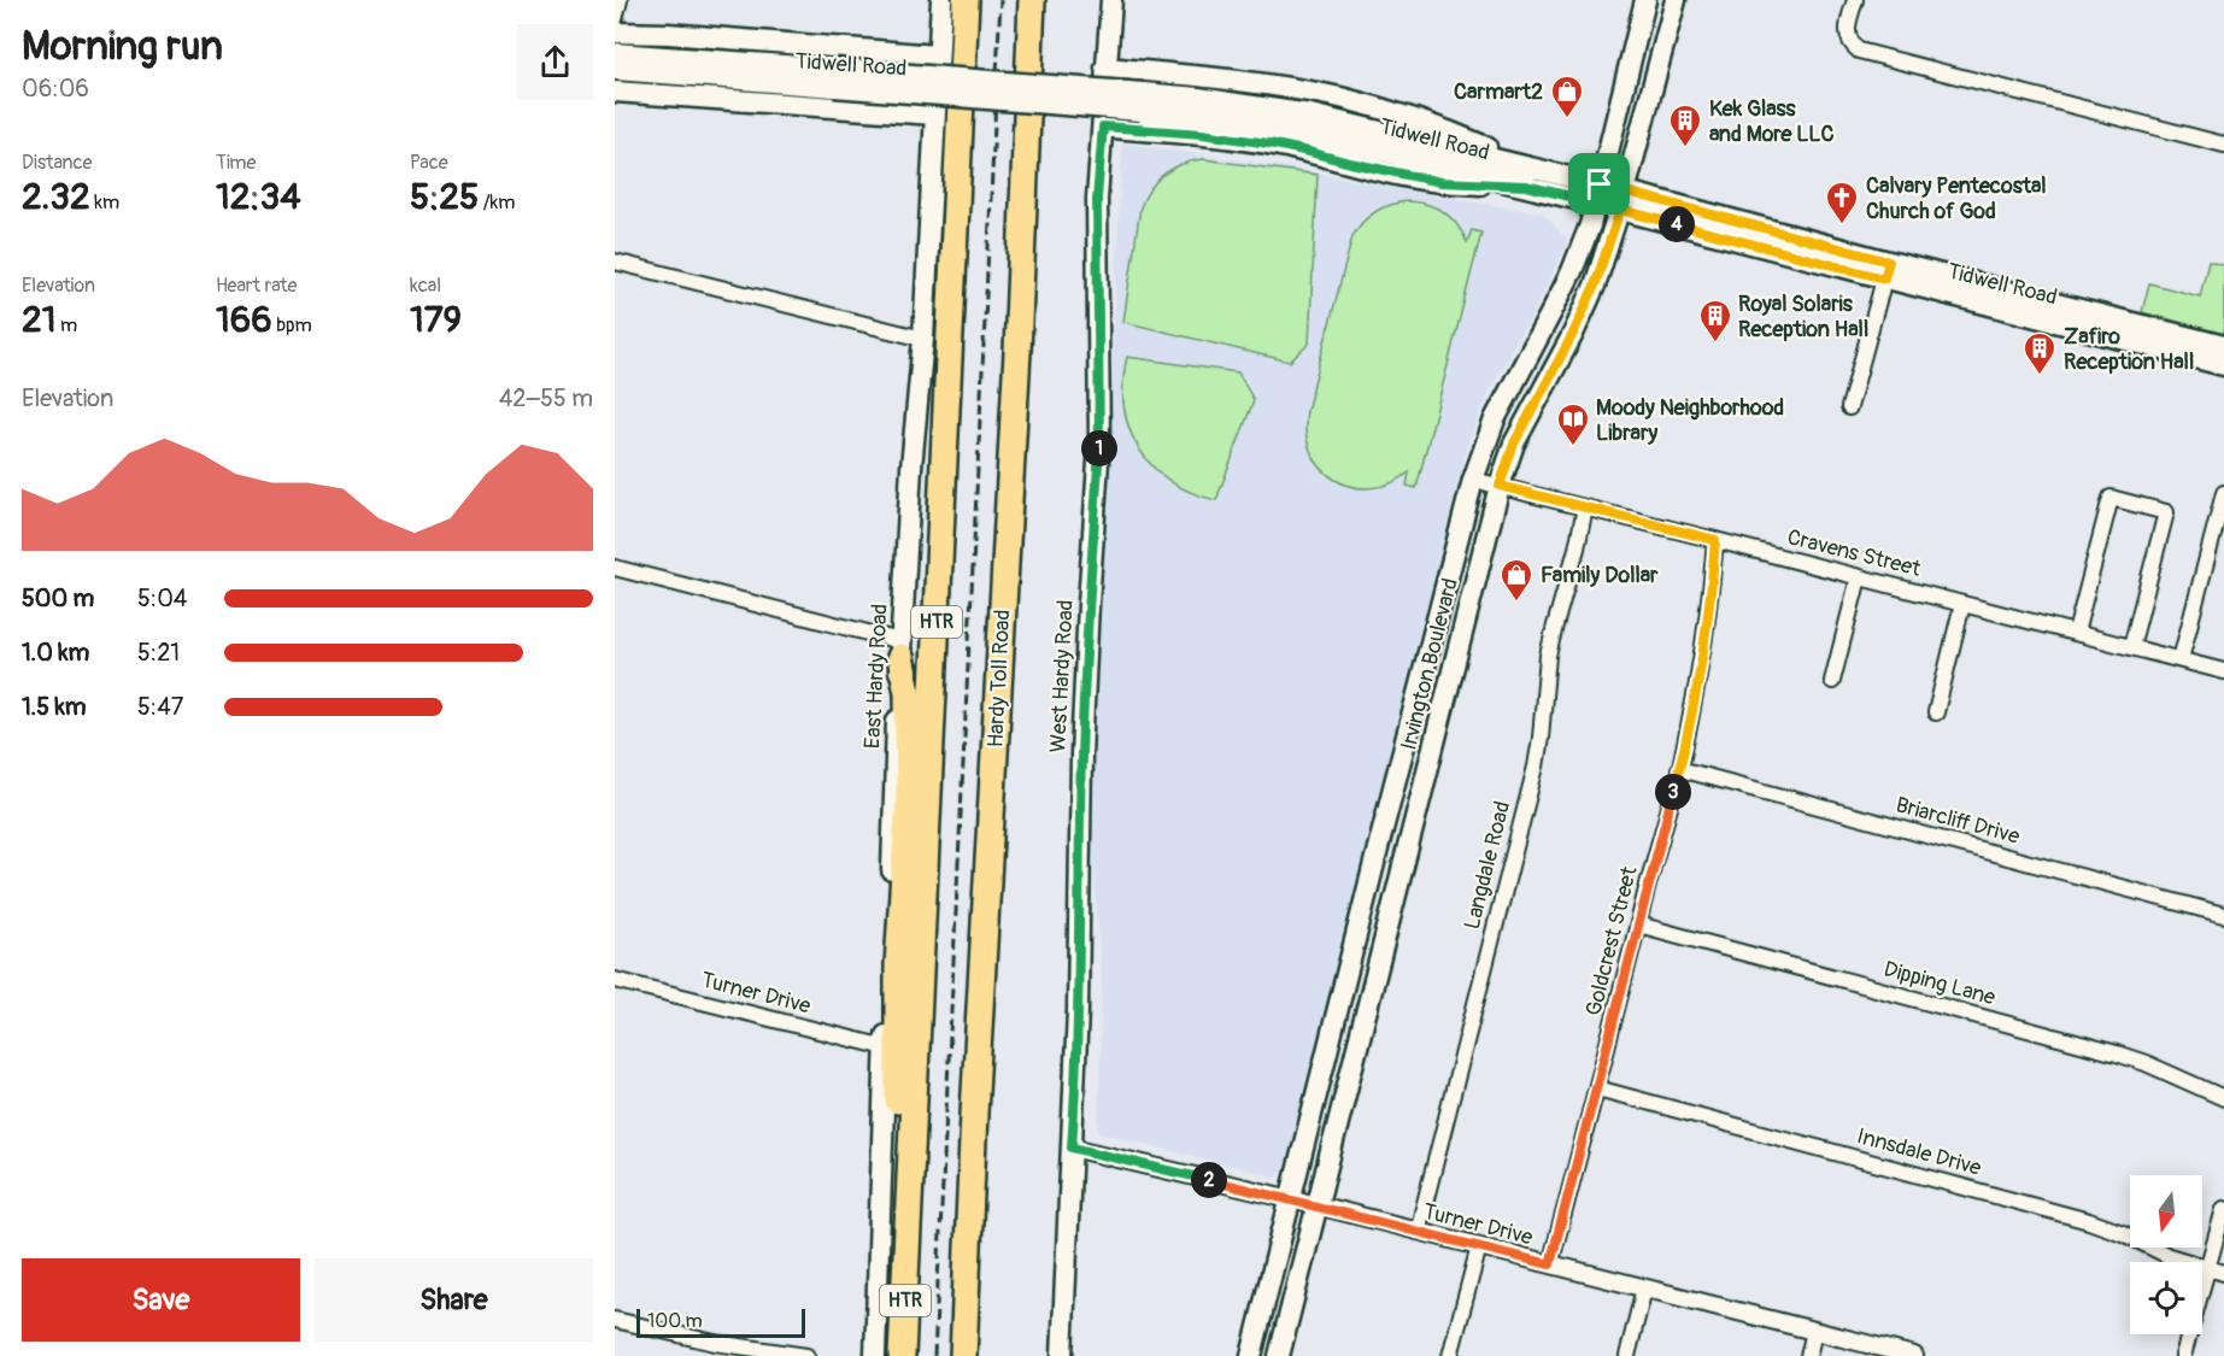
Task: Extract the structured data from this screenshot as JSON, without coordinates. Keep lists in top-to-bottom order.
{
  "streets": {
    "highway": ["HTR", "Hardy Toll Road"],
    "main road": [
      "Tidwell Road",
      "Irvington Boulevard",
      "East Hardy Road",
      "West Hardy Road"
    ],
    "street": [
      "Cravens Street",
      "Briarcliff Drive",
      "Langdale Road",
      "Goldcrest Street",
      "Dipping Lane",
      "Turner Drive",
      "Innsdale Drive"
    ]
  },
  "crossings": [
    ["Tidwell Road", "Irvington Boulevard"],
    ["Cravens Street", "Irvington Boulevard"],
    ["Cravens Street", "Langdale Road"],
    ["Cravens Street", "Goldcrest Street"],
    ["Irvington Boulevard", "Turner Drive"],
    ["East Hardy Road", "Turner Drive"],
    ["West Hardy Road", "Turner Drive"],
    ["Briarcliff Drive", "Goldcrest Street"],
    ["Langdale Road", "Turner Drive"],
    ["Goldcrest Street", "Dipping Lane"],
    ["Goldcrest Street", "Turner Drive"],
    ["Goldcrest Street", "Innsdale Drive"]
  ],
  "places": {
    "shop": ["Carmart2", "Family Dollar"],
    "building": ["Kek Glass and More LLC", "Royal Solaris Reception Hall", "Zafiro Reception Hall"],
    "church": ["Calvary Pentecostal Church of God"],
    "library": ["Moody Neighborhood Library"]
  },
  "scale_bar": "100 m",
  "north": "bottom",
  "page": {
    "heading": ["Morning run", "06:06"],
    "stats": [
      ["Distance", "2.32 km"],
      ["Time", "12:34"],
      ["Pace", "5:25 /km"],
      ["Elevation", "21 m"],
      ["Heart rate", "166 bpm"],
      ["kcal", "179"]
    ],
    "pins": [
      "4",
      "1",
      "3",
      "2"
    ],
    "chart": ["Elevation", "42–55 m"],
    "list": [
      {
        "name": "500 m",
        "note": "5:04"
      },
      {
        "name": "1.0 km",
        "note": "5:21"
      },
      {
        "name": "1.5 km",
        "note": "5:47"
      }
    ],
    "buttons": ["Save", "Share"],
    "scale": "100 m"
  }
}
